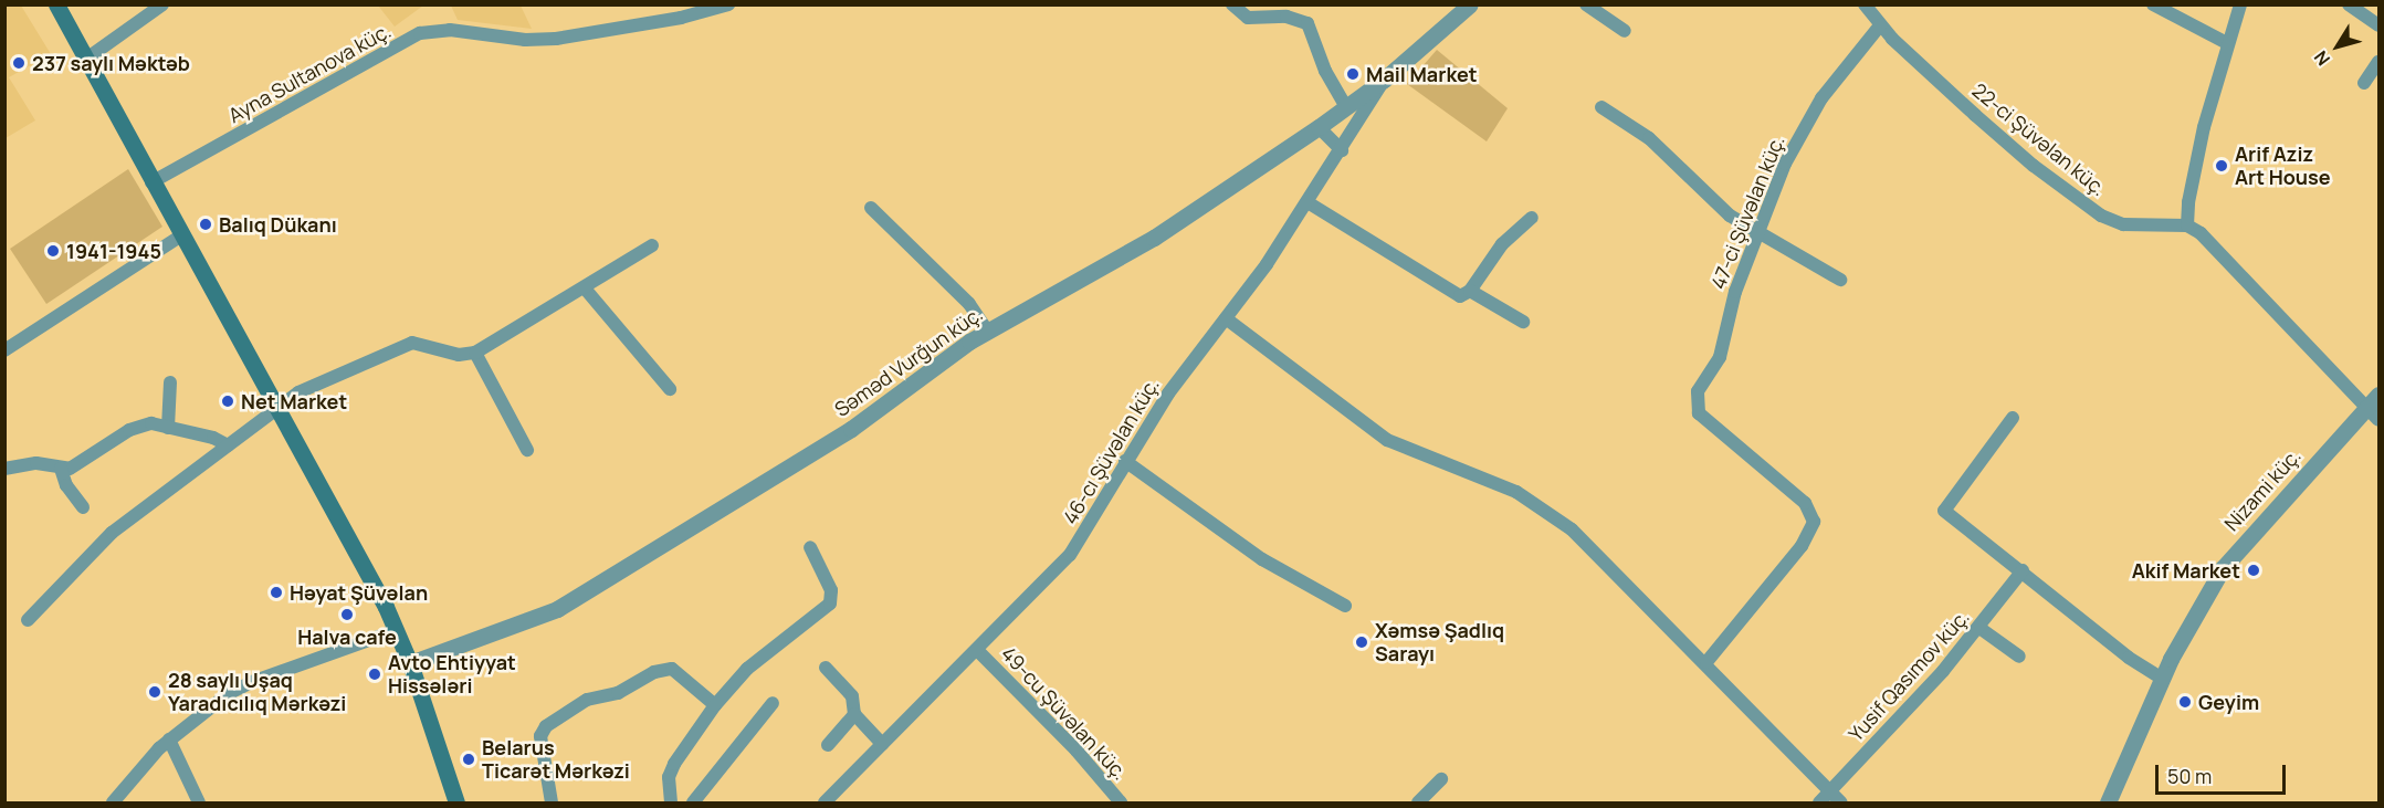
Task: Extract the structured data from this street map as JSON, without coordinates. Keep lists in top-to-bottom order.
{
  "streets": {
    "street": [
      "Ayna Sultanova küç.",
      "22-ci Şüvəlan küç.",
      "47-ci Şüvəlan küç.",
      "Səməd Vurğun küç.",
      "46-cı Şüvəlan küç.",
      "Nizami küç.",
      "Yusif Qasımov küç.",
      "49-cu Şüvəlan küç."
    ]
  },
  "crossings": [
    ["22-ci Şüvəlan küç.", "47-ci Şüvəlan küç."],
    ["Səməd Vurğun küç.", "46-cı Şüvəlan küç."],
    ["46-cı Şüvəlan küç.", "49-cu Şüvəlan küç."]
  ],
  "places": [
    "237 saylı Məktəb",
    "Mail Market",
    "Arif Aziz Art House",
    "Balıq Dükanı",
    "1941-1945",
    "Net Market",
    "Akif Market",
    "Həyat Şüvəlan",
    "Halva cafe",
    "Xəmsə Şadlıq Sarayı",
    "Avto Ehtiyyat Hissələri",
    "28 saylı Uşaq Yaradıcılıq Mərkəzi",
    "Geyim",
    "Belarus Ticarət Mərkəzi"
  ],
  "scale_bar": "50 m",
  "north": "bottom left"
}
